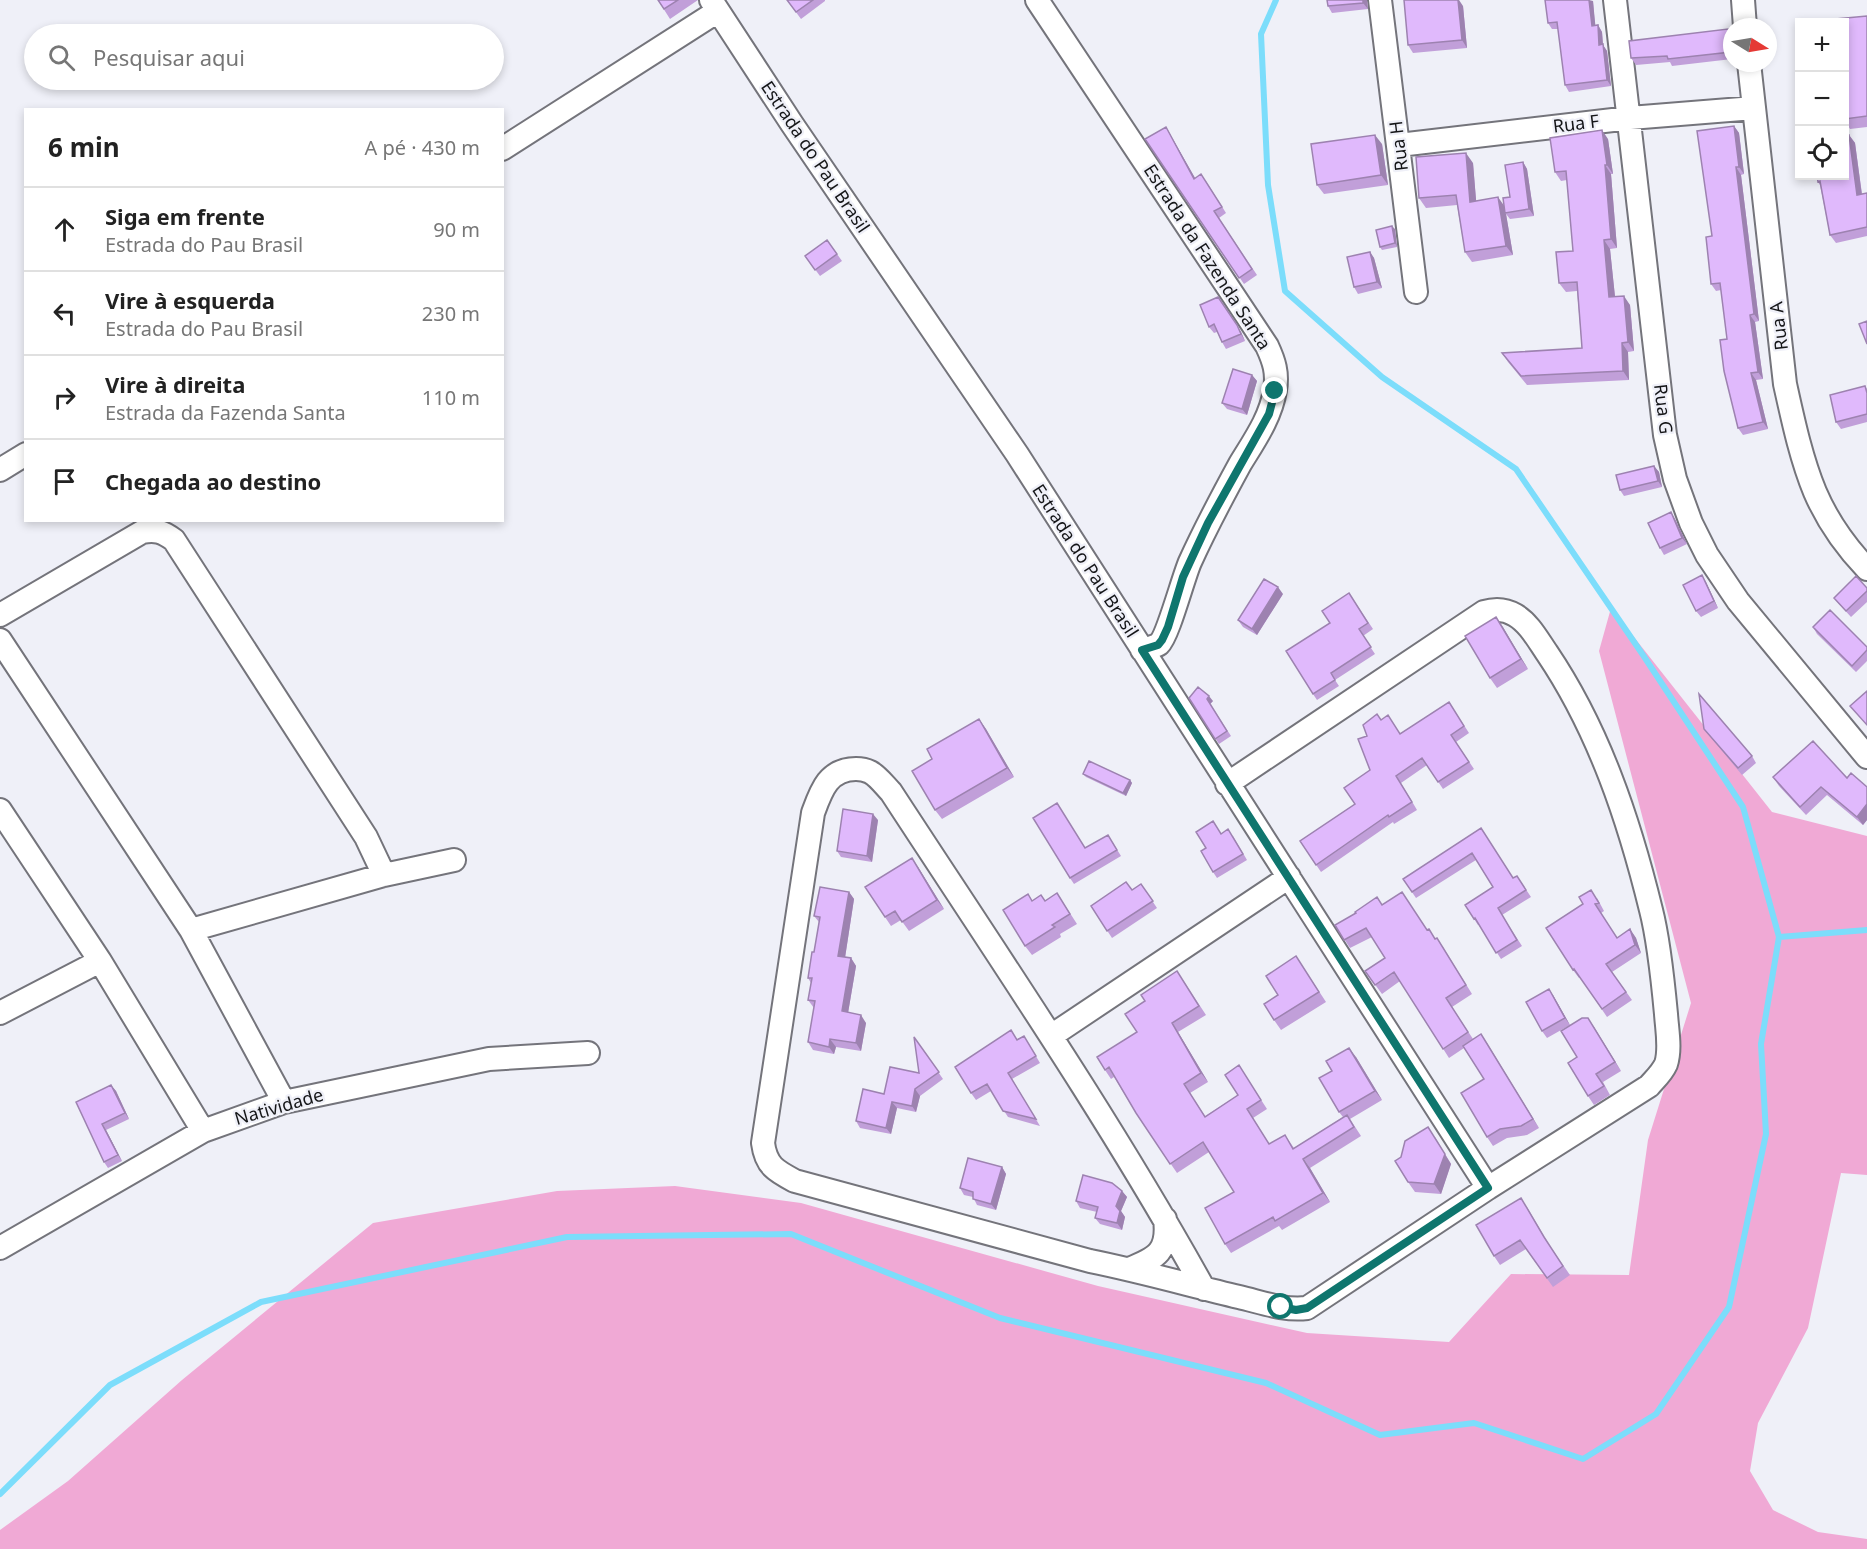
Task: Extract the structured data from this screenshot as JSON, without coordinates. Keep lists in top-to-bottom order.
{
  "streets": {
    "street": [
      "Rua F",
      "Rua H",
      "Estrada do Pau Brasil",
      "Estrada da Fazenda Santa",
      "Rua A",
      "Rua G",
      "Natividade"
    ]
  },
  "crossings": [
    ["Rua F", "Rua H"],
    ["Rua F", "Rua A"],
    ["Rua F", "Rua G"],
    ["Estrada do Pau Brasil", "Estrada da Fazenda Santa"]
  ],
  "north": "right",
  "page": {
    "map_buttons": ["+", "−"],
    "search": "Pesquisar aqui",
    "heading": ["6 min", "A pé · 430 m"],
    "list": [
      ["Siga em frente", "Estrada do Pau Brasil", "90 m"],
      ["Vire à esquerda", "Estrada do Pau Brasil", "230 m"],
      ["Vire à direita", "Estrada da Fazenda Santa", "110 m"],
      "Chegada ao destino"
    ]
  }
}
